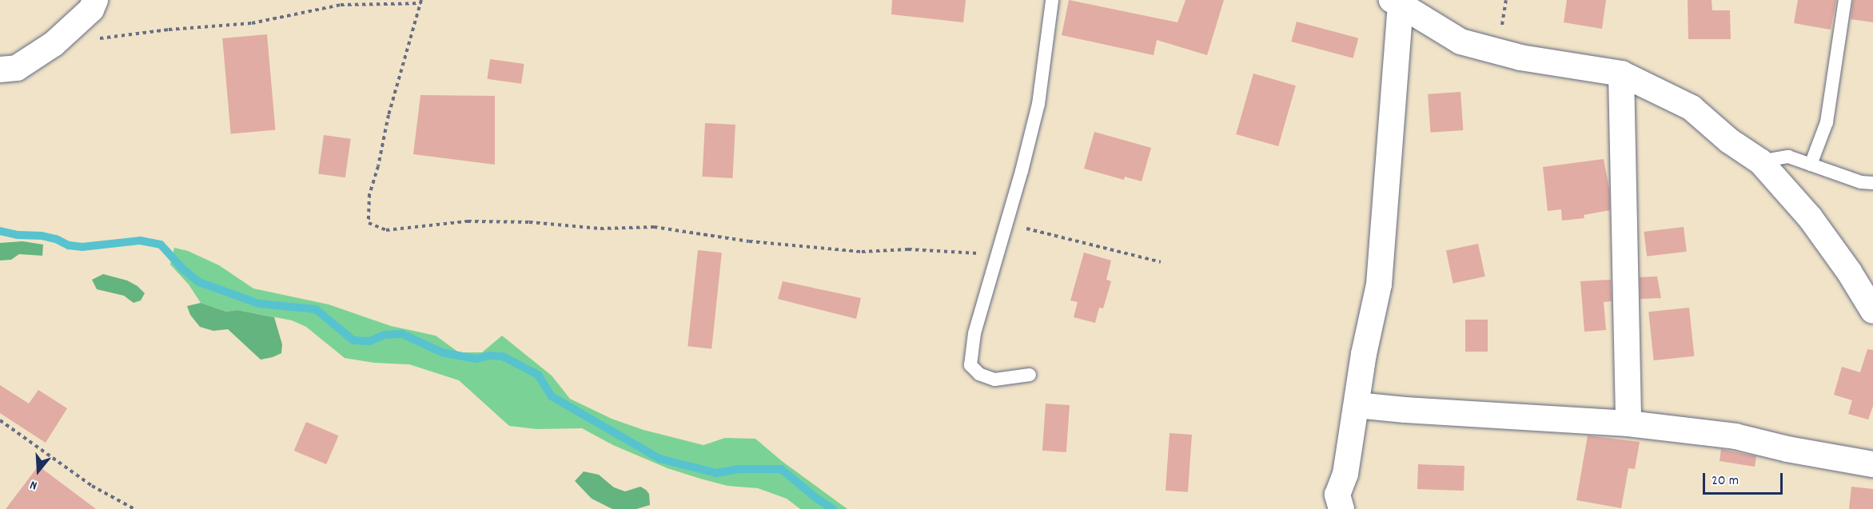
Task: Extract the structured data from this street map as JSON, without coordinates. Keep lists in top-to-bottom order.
{
  "scale_bar": "20 m",
  "north": "bottom"
}
